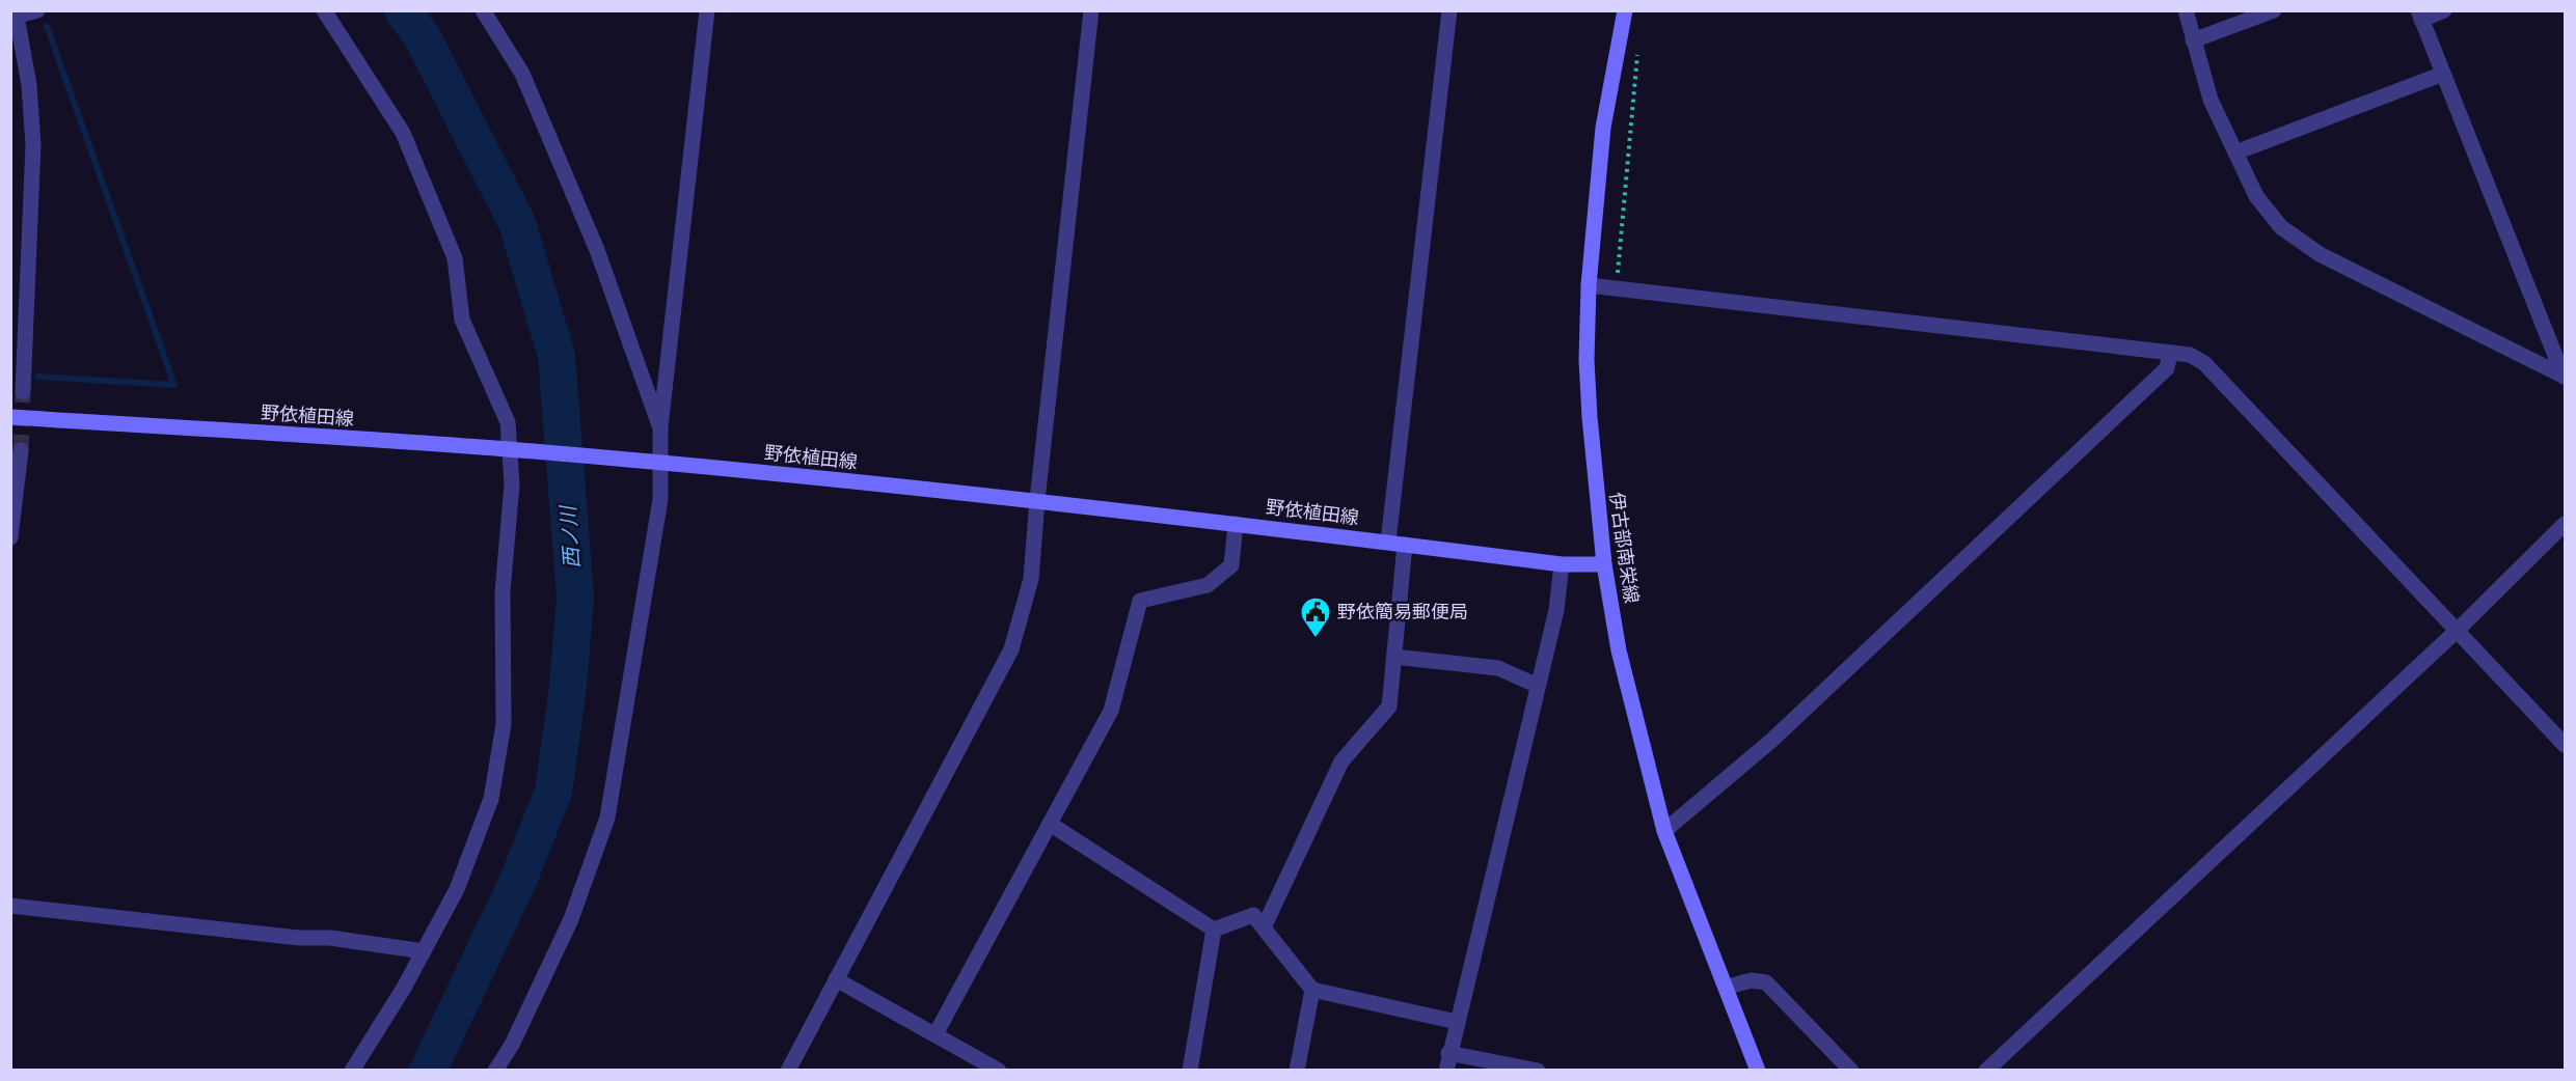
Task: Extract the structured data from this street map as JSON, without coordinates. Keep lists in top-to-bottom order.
{
  "streets": {
    "main road": ["野依植田線", "伊古部南栄線"]
  },
  "crossings": [
    ["野依植田線", "伊古部南栄線"]
  ],
  "water": ["西ノ川"],
  "places": {
    "public building": ["野依簡易郵便局"]
  }
}
